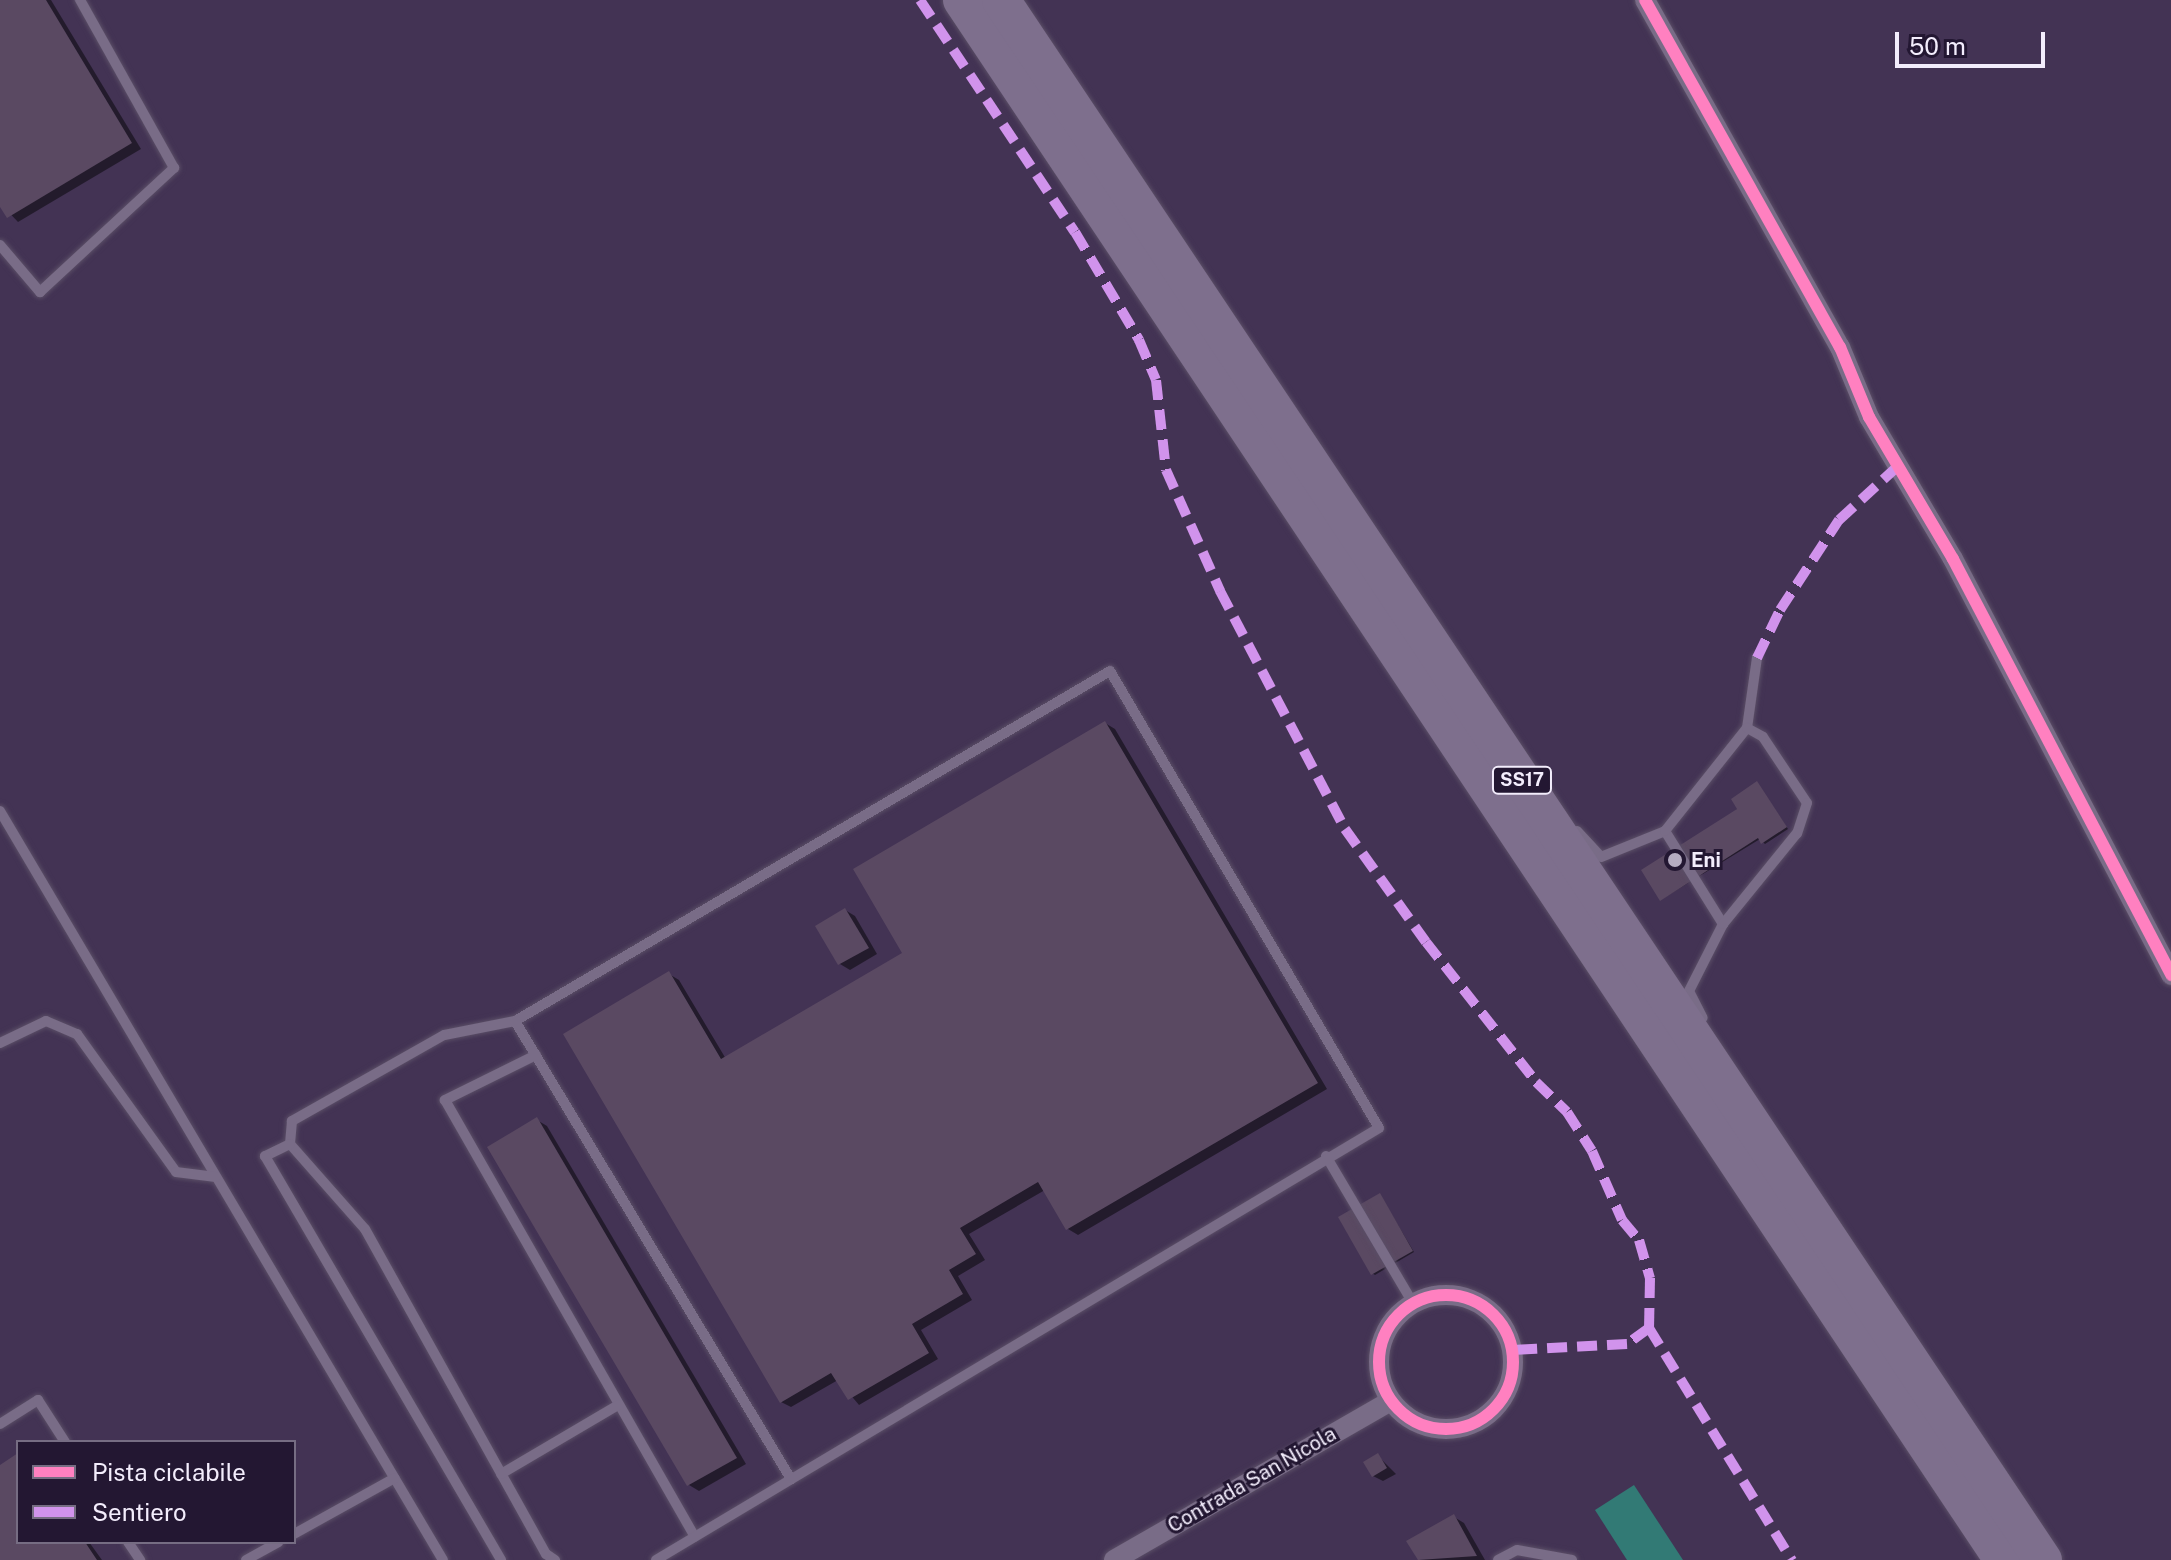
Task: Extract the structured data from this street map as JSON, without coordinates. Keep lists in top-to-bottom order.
{
  "streets": {
    "highway": ["SS17"],
    "street": ["Contrada San Nicola"]
  },
  "places": ["Eni"],
  "legend": ["Pista ciclabile", "Sentiero"],
  "scale_bar": "50 m"
}
